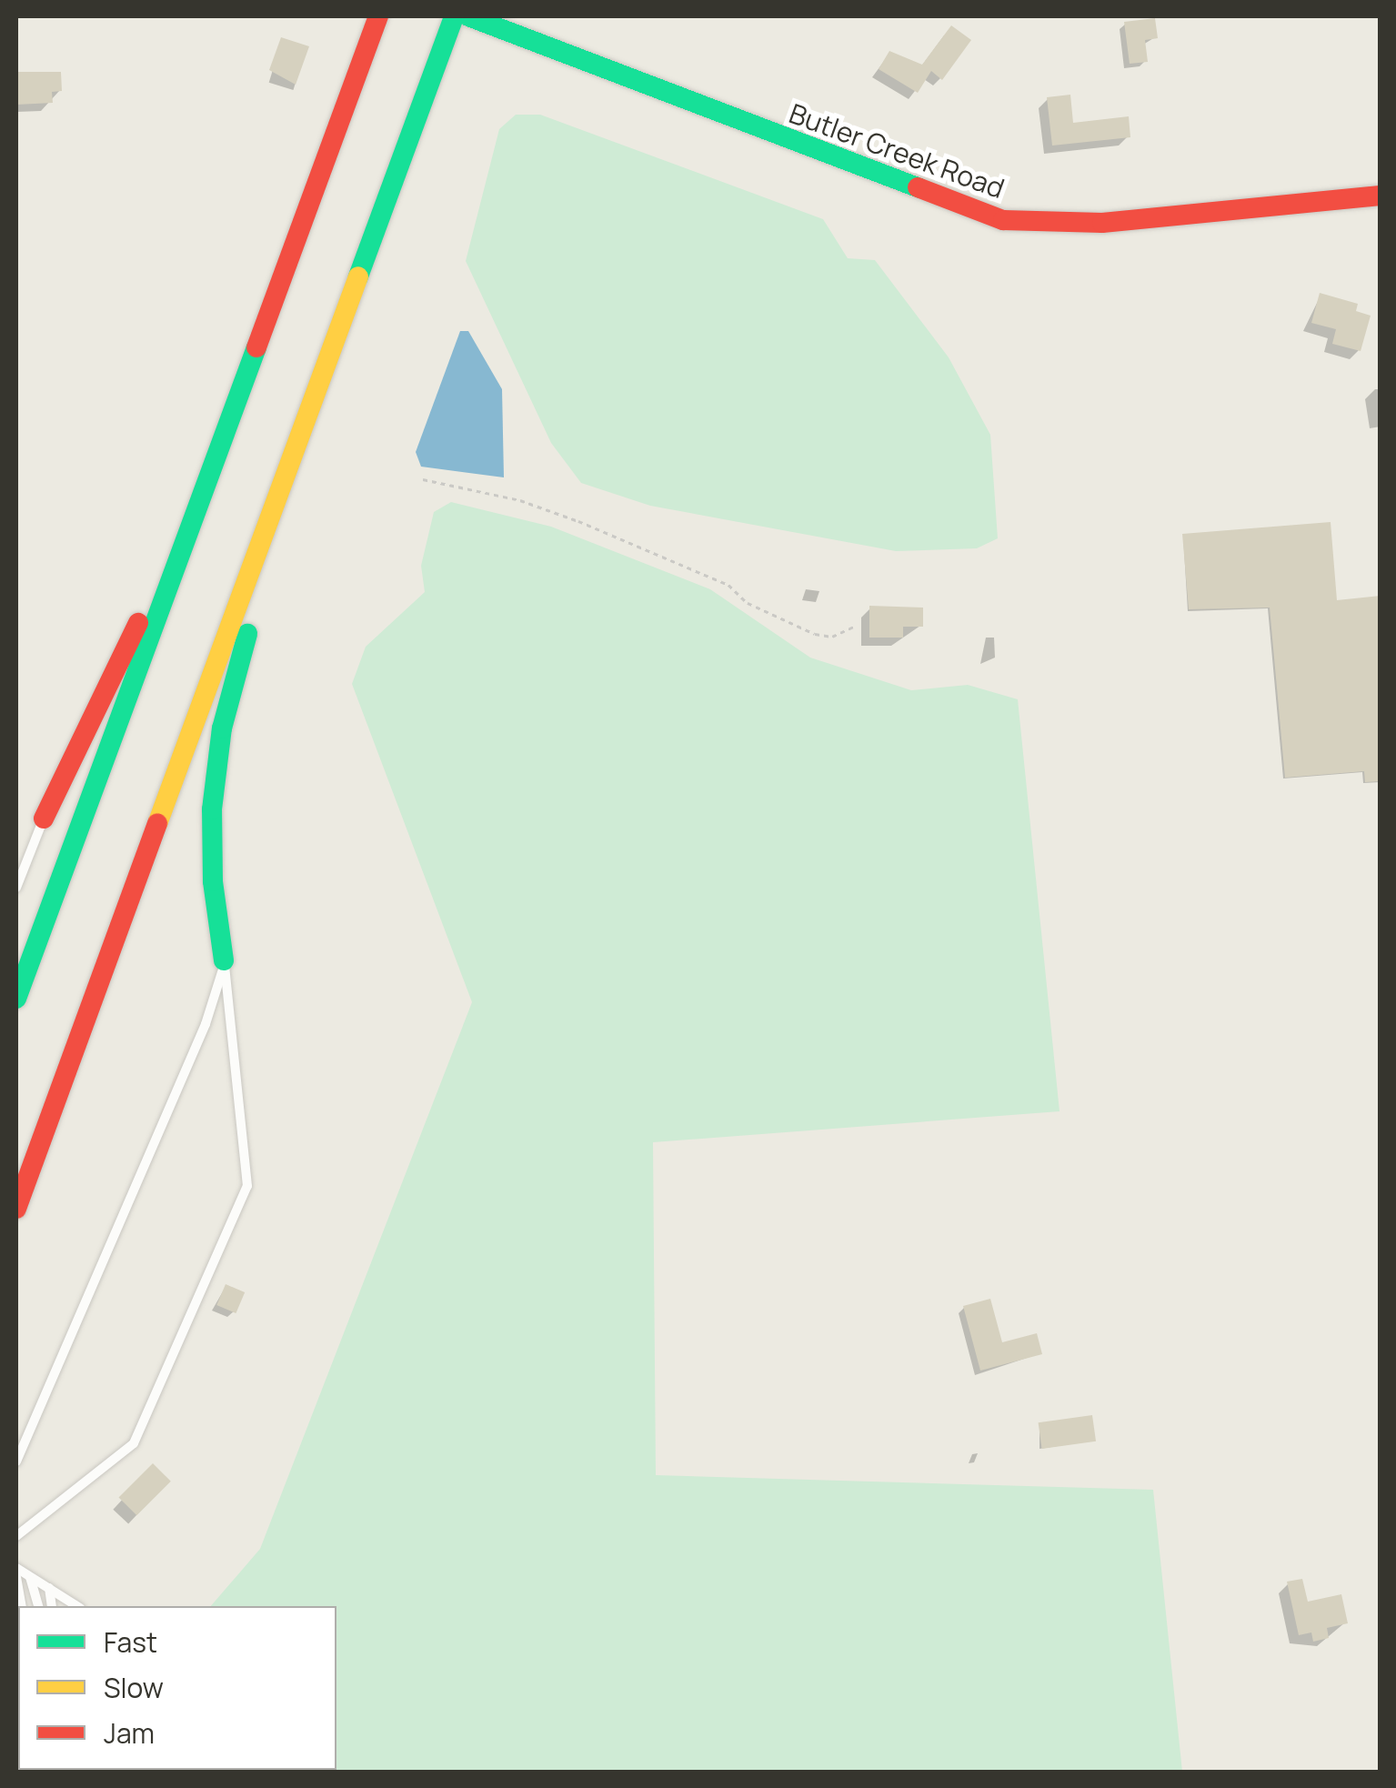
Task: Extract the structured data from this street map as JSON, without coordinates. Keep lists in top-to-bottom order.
{
  "streets": {
    "main road": ["Butler Creek Road"]
  },
  "legend": ["Fast", "Slow", "Jam"]
}
